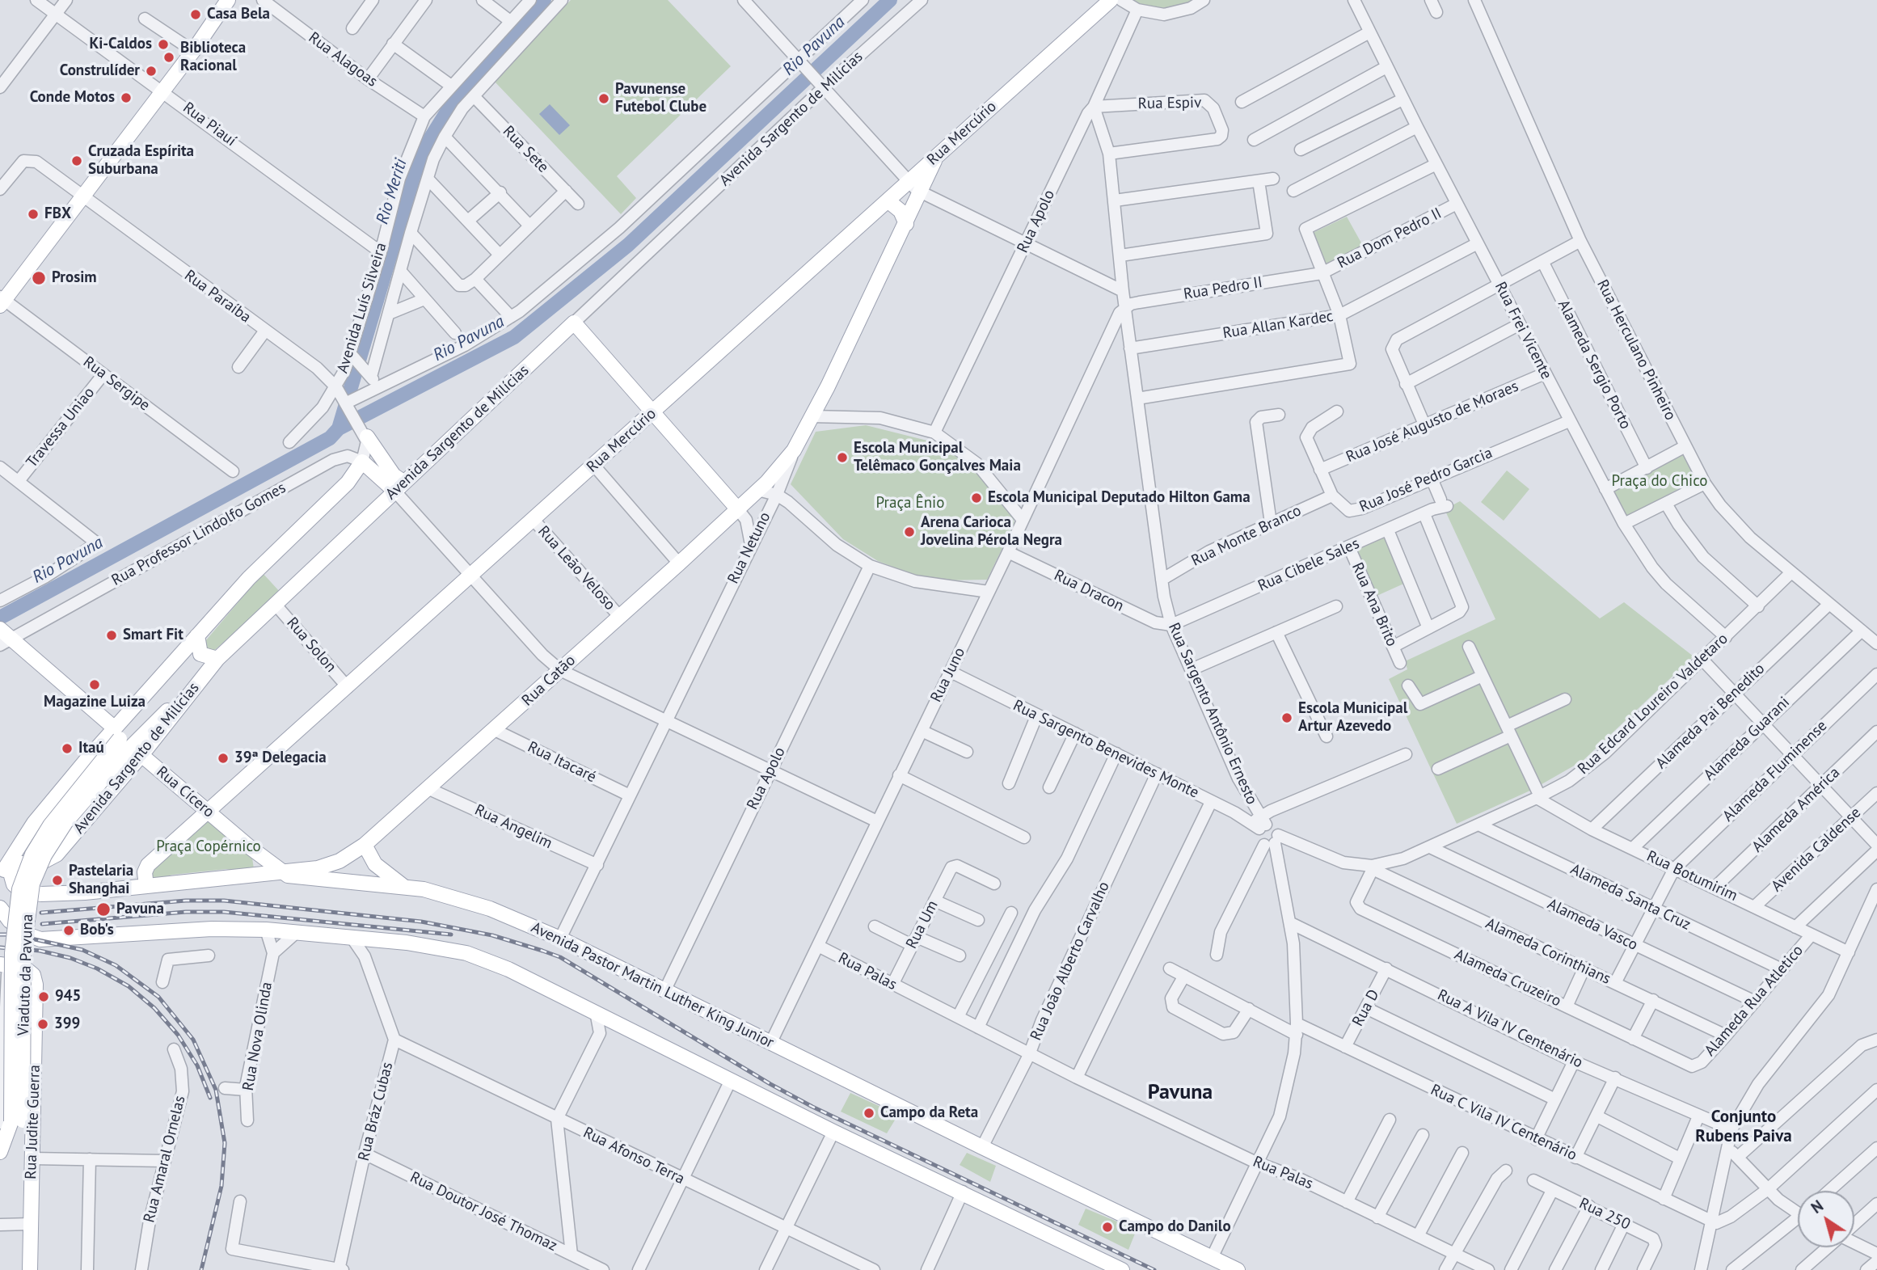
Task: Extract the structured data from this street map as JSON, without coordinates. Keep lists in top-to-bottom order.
{
  "streets": {
    "main road": [
      "Avenida Sargento de Milícias",
      "Rua Mercúrio",
      "Rua Netuno",
      "Rua Catão",
      "Rua Cícero",
      "Viaduto da Pavuna",
      "Avenida Pastor Martin Luther King Junior",
      "Rua Judite Guerra"
    ],
    "street": [
      "Rua Alagoas",
      "Rua Espiv",
      "Rua Piauí",
      "Rua Sete",
      "Rua Apolo",
      "Rua Dom Pedro II",
      "Rua Pedro II",
      "Rua Paraíba",
      "Avenida Luís Silveira",
      "Rua Allan Kardec",
      "Rua Frei Vicente",
      "Rua Herculano Pinheiro",
      "Alameda Sergio Porto",
      "Rua Sergipe",
      "Rua José Augusto de Moraes",
      "Travessa Uniao",
      "Rua José Pedro Garcia",
      "Rua Professor Lindolfo Gomes",
      "Rua Monte Branco",
      "Rua Cibele Sales",
      "Rua Leão Veloso",
      "Rua Dracon",
      "Rua Ana Brito",
      "Rua Solon",
      "Rua Juno",
      "Rua Edcard Loureiro Valdetaro",
      "Rua Sargento Antônio Ernesto",
      "Alameda Pai Benedito",
      "Alameda Guarani",
      "Rua Sargento Benevides Monte",
      "Rua Itacaré",
      "Alameda Fluminense",
      "Alameda América",
      "Rua Angelim",
      "Avenida Caldense",
      "Rua Botumirim",
      "Alameda Santa Cruz",
      "Rua Um",
      "Alameda Vasco",
      "Alameda Corinthians",
      "Rua João Alberto Carvalho",
      "Rua Palas",
      "Alameda Cruzeiro",
      "Alameda Rua Atletico",
      "Rua D",
      "Rua A Vila IV Centenário",
      "Rua Nova Olinda",
      "Rua Bráz Cubas",
      "Rua C Vila IV Centenário",
      "Rua Afonso Terra",
      "Rua Amaral Ornelas",
      "Rua Doutor José Thomaz",
      "Rua 250"
    ]
  },
  "crossings": [
    ["Rua Alagoas", "Avenida Luís Silveira"],
    ["Rua Espiv", "Rua Apolo"],
    ["Rua Espiv", "Rua Sargento Antônio Ernesto"],
    ["Avenida Sargento de Milícias", "Rua Professor Lindolfo Gomes"],
    ["Avenida Sargento de Milícias", "Rua Solon"],
    ["Avenida Sargento de Milícias", "Rua Cícero"],
    ["Avenida Sargento de Milícias", "Viaduto da Pavuna"],
    ["Rua Piauí", "Avenida Luís Silveira"],
    ["Rua Mercúrio", "Rua Netuno"],
    ["Rua Mercúrio", "Rua Leão Veloso"],
    ["Rua Mercúrio", "Rua Solon"],
    ["Rua Mercúrio", "Rua Cícero"],
    ["Rua Mercúrio", "Avenida Pastor Martin Luther King Junior"],
    ["Rua Sete", "Avenida Luís Silveira"],
    ["Rua Apolo", "Rua Sargento Antônio Ernesto"],
    ["Rua Apolo", "Avenida Pastor Martin Luther King Junior"],
    ["Rua Dom Pedro II", "Rua Pedro II"],
    ["Rua Dom Pedro II", "Rua Frei Vicente"],
    ["Rua Pedro II", "Rua Juno"],
    ["Rua Pedro II", "Rua Sargento Antônio Ernesto"],
    ["Rua Paraíba", "Avenida Luís Silveira"],
    ["Rua Allan Kardec", "Rua Frei Vicente"],
    ["Rua Allan Kardec", "Rua Sargento Antônio Ernesto"],
    ["Rua Frei Vicente", "Rua José Augusto de Moraes"],
    ["Rua Frei Vicente", "Rua José Pedro Garcia"],
    ["Rua Frei Vicente", "Rua Edcard Loureiro Valdetaro"],
    ["Rua Herculano Pinheiro", "Rua Edcard Loureiro Valdetaro"],
    ["Rua Herculano Pinheiro", "Alameda Pai Benedito"],
    ["Rua Herculano Pinheiro", "Alameda Guarani"],
    ["Rua Sergipe", "Travessa Uniao"],
    ["Rua José Pedro Garcia", "Rua Monte Branco"],
    ["Rua José Pedro Garcia", "Rua Cibele Sales"],
    ["Rua Professor Lindolfo Gomes", "Rua Cícero"],
    ["Rua Monte Branco", "Rua Sargento Antônio Ernesto"],
    ["Rua Netuno", "Rua Catão"],
    ["Rua Netuno", "Rua Itacaré"],
    ["Rua Netuno", "Rua Angelim"],
    ["Rua Netuno", "Avenida Pastor Martin Luther King Junior"],
    ["Rua Cibele Sales", "Rua Dracon"],
    ["Rua Cibele Sales", "Rua Ana Brito"],
    ["Rua Cibele Sales", "Rua Sargento Antônio Ernesto"],
    ["Rua Leão Veloso", "Rua Catão"],
    ["Rua Dracon", "Rua Juno"],
    ["Rua Dracon", "Rua Sargento Antônio Ernesto"],
    ["Rua Juno", "Rua Sargento Antônio Ernesto"],
    ["Rua Juno", "Rua Sargento Benevides Monte"],
    ["Rua Juno", "Rua Palas"],
    ["Rua Juno", "Avenida Pastor Martin Luther King Junior"],
    ["Rua Catão", "Rua Itacaré"],
    ["Rua Catão", "Rua Cícero"],
    ["Rua Catão", "Rua Angelim"],
    ["Rua Catão", "Avenida Pastor Martin Luther King Junior"],
    ["Rua Edcard Loureiro Valdetaro", "Rua Sargento Antônio Ernesto"],
    ["Rua Edcard Loureiro Valdetaro", "Rua Sargento Benevides Monte"],
    ["Rua Edcard Loureiro Valdetaro", "Rua Botumirim"],
    ["Rua Edcard Loureiro Valdetaro", "Alameda Santa Cruz"],
    ["Rua Edcard Loureiro Valdetaro", "Alameda Vasco"],
    ["Rua Edcard Loureiro Valdetaro", "Alameda Corinthians"],
    ["Rua Edcard Loureiro Valdetaro", "Alameda Cruzeiro"],
    ["Rua Sargento Antônio Ernesto", "Rua Sargento Benevides Monte"],
    ["Alameda Pai Benedito", "Rua Botumirim"],
    ["Alameda Guarani", "Rua Botumirim"],
    ["Rua Sargento Benevides Monte", "Rua João Alberto Carvalho"],
    ["Alameda Fluminense", "Rua Botumirim"],
    ["Alameda Fluminense", "Alameda Santa Cruz"],
    ["Alameda Fluminense", "Alameda Vasco"],
    ["Alameda Fluminense", "Alameda Corinthians"],
    ["Rua Cícero", "Viaduto da Pavuna"],
    ["Rua Cícero", "Avenida Pastor Martin Luther King Junior"],
    ["Alameda América", "Rua Botumirim"],
    ["Avenida Caldense", "Rua Botumirim"],
    ["Rua Botumirim", "Alameda Rua Atletico"],
    ["Alameda Santa Cruz", "Alameda Rua Atletico"],
    ["Rua Um", "Rua Palas"],
    ["Alameda Vasco", "Alameda Rua Atletico"],
    ["Alameda Corinthians", "Alameda Cruzeiro"],
    ["Alameda Corinthians", "Alameda Rua Atletico"],
    ["Rua João Alberto Carvalho", "Rua Palas"],
    ["Rua João Alberto Carvalho", "Avenida Pastor Martin Luther King Junior"],
    ["Viaduto da Pavuna", "Rua Judite Guerra"],
    ["Alameda Cruzeiro", "Alameda Rua Atletico"],
    ["Rua D", "Rua A Vila IV Centenário"],
    ["Rua D", "Rua C Vila IV Centenário"],
    ["Rua Bráz Cubas", "Rua Afonso Terra"],
    ["Rua Bráz Cubas", "Rua Doutor José Thomaz"]
  ],
  "districts": ["Pavuna", "Conjunto Rubens Paiva"],
  "water": ["Rio Pavuna", "Rio Meriti"],
  "parks": ["Praça do Chico", "Praça Ênio", "Praça Copérnico"],
  "places": [
    "Casa Bela",
    "Ki-Caldos",
    "Biblioteca Racional",
    "Construlíder",
    "Conde Motos",
    "Pavunense Futebol Clube",
    "Cruzada Espírita Suburbana",
    "FBX",
    "Prosim",
    "Escola Municipal Telêmaco Gonçalves Maia",
    "Escola Municipal Deputado Hilton Gama",
    "Arena Carioca Jovelina Pérola Negra",
    "Smart Fit",
    "Magazine Luiza",
    "Escola Municipal Artur Azevedo",
    "Itaú",
    "39ª Delegacia",
    "Pastelaria Shanghai",
    "Pavuna",
    "Bob's",
    "945",
    "399",
    "Campo da Reta",
    "Campo do Danilo"
  ],
  "north": "top left"
}
